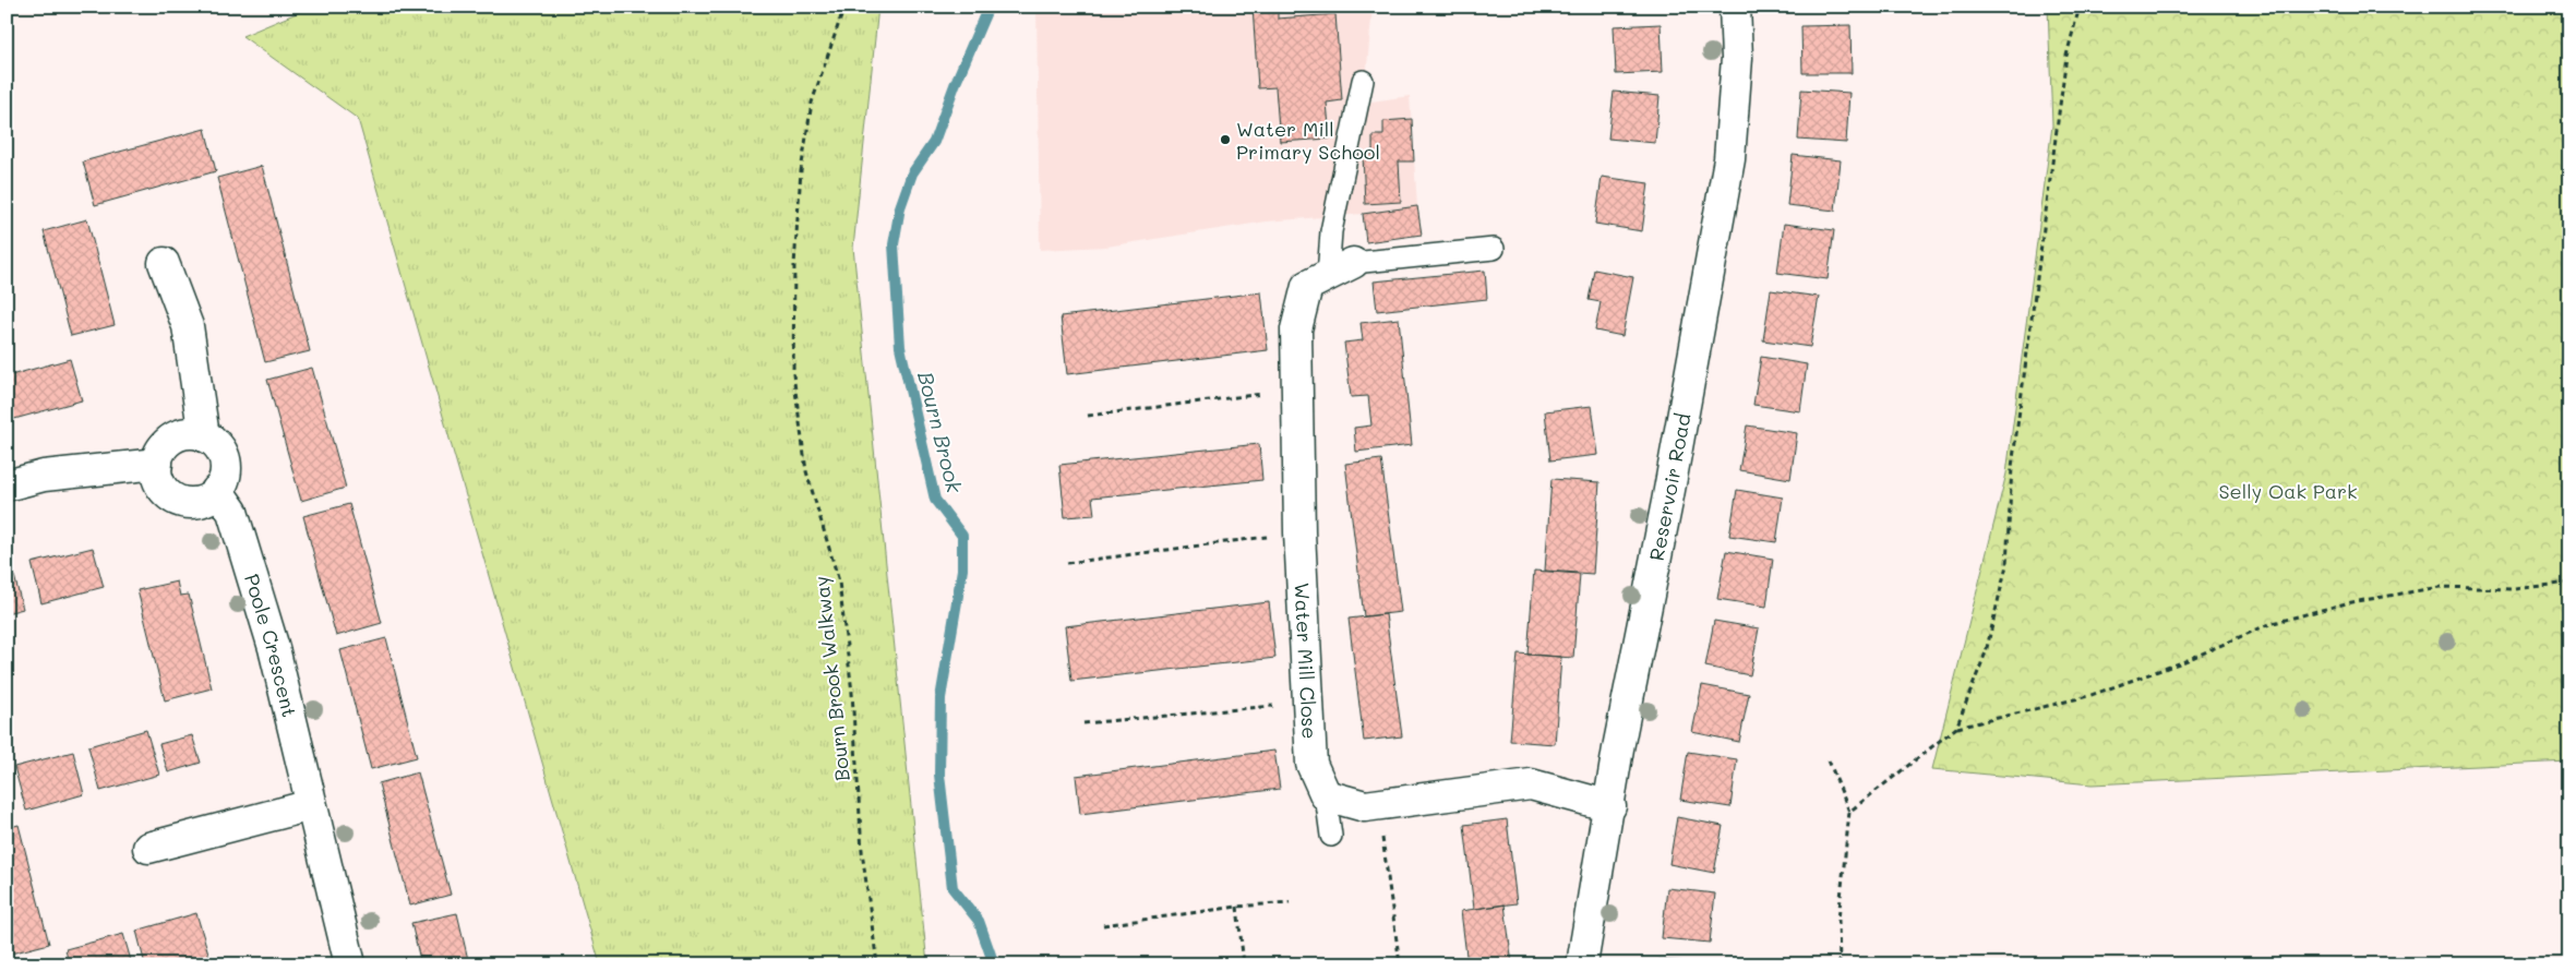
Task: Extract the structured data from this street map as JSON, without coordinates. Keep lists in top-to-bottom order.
{
  "streets": {
    "street": ["Reservoir Road", "Poole Crescent", "Water Mill Close"],
    "path": ["Bourn Brook Walkway"]
  },
  "water": ["Bourn Brook"],
  "parks": ["Selly Oak Park"],
  "places": ["Water Mill Primary School"]
}
